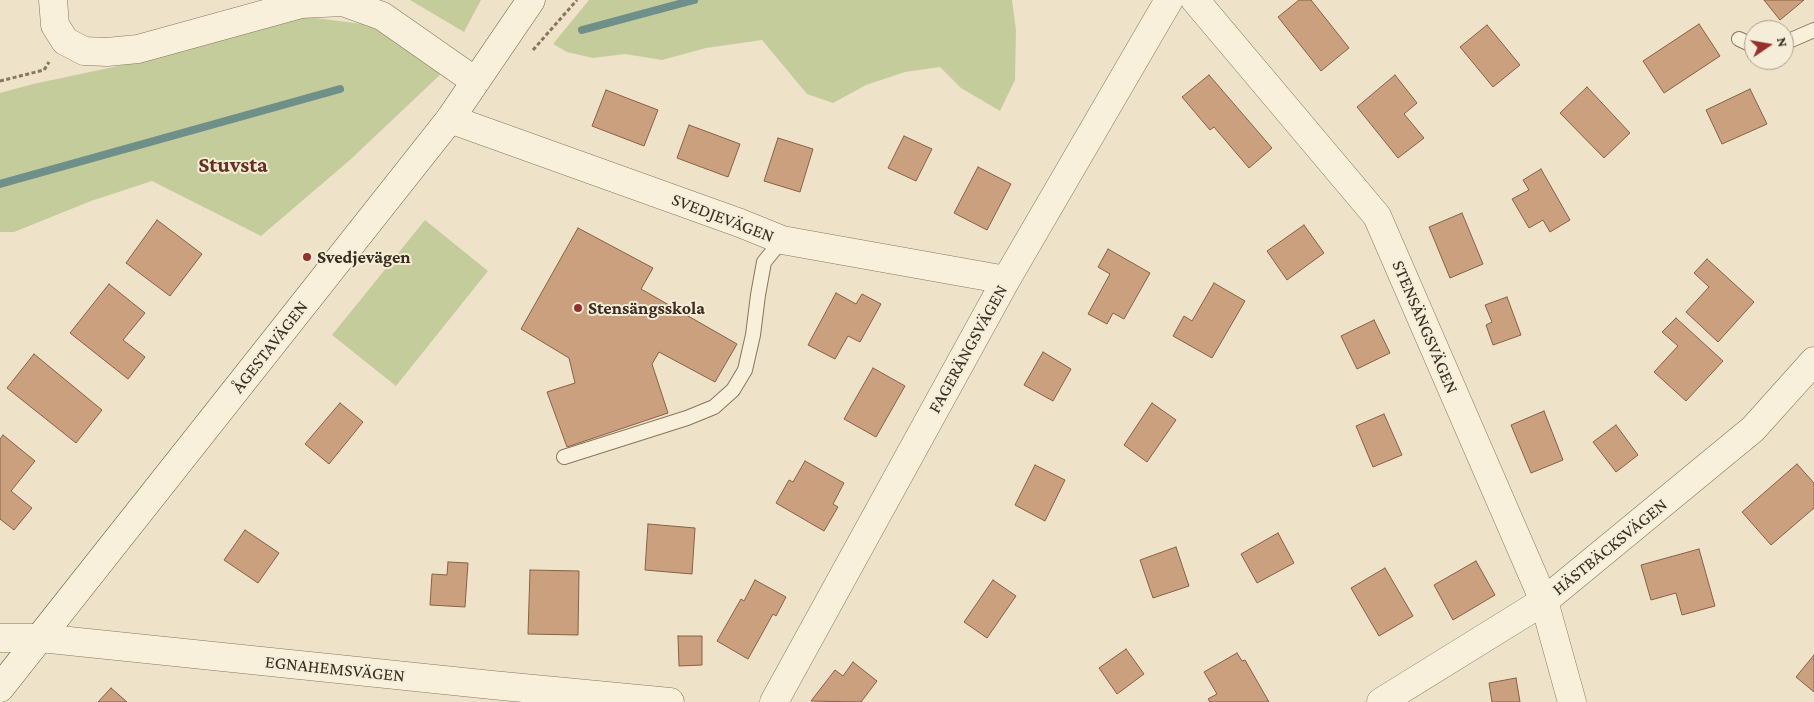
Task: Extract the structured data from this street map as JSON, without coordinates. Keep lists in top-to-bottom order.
{
  "streets": {
    "street": [
      "SVEDJEVÄGEN",
      "STENSÄNGSVÄGEN",
      "ÅGESTAVÄGEN",
      "FAGERÄNGSVÄGEN",
      "HÄSTBÄCKSVÄGEN",
      "EGNAHEMSVÄGEN"
    ]
  },
  "crossings": [
    ["SVEDJEVÄGEN", "ÅGESTAVÄGEN"],
    ["SVEDJEVÄGEN", "FAGERÄNGSVÄGEN"],
    ["STENSÄNGSVÄGEN", "HÄSTBÄCKSVÄGEN"],
    ["ÅGESTAVÄGEN", "EGNAHEMSVÄGEN"]
  ],
  "districts": ["Stuvsta"],
  "places": ["Svedjevägen", "Stensängsskola"],
  "north": "right"
}
